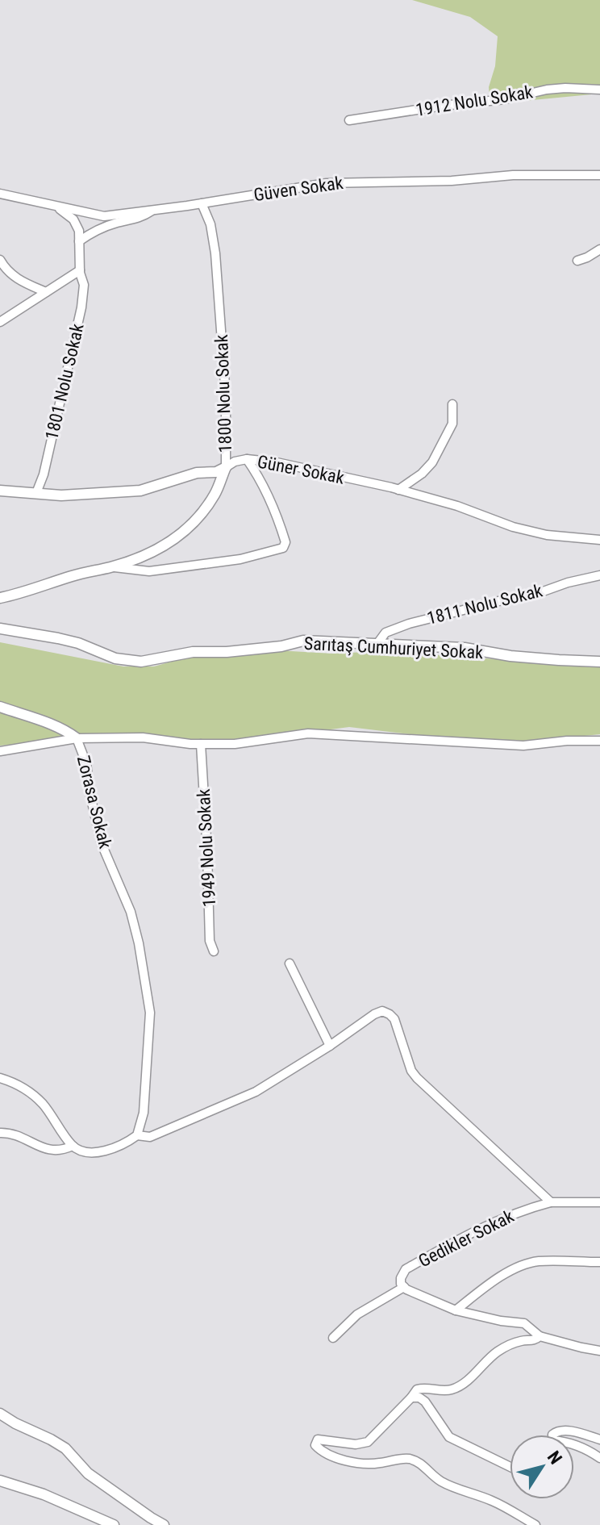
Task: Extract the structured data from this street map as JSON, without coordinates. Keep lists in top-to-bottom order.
{
  "streets": {
    "street": [
      "1912 Nolu Sokak",
      "Güven Sokak",
      "1801 Nolu Sokak",
      "1800 Nolu Sokak",
      "Güner Sokak",
      "1811 Nolu Sokak",
      "Sarıtaş Cumhuriyet Sokak",
      "Zorasa Sokak",
      "1949 Nolu Sokak",
      "Gedikler Sokak"
    ]
  },
  "crossings": [
    ["Güven Sokak", "1801 Nolu Sokak"],
    ["Güven Sokak", "1800 Nolu Sokak"],
    ["1801 Nolu Sokak", "Güner Sokak"],
    ["1800 Nolu Sokak", "Güner Sokak"],
    ["1811 Nolu Sokak", "Sarıtaş Cumhuriyet Sokak"],
    ["Zorasa Sokak", "1949 Nolu Sokak"]
  ],
  "north": "top right"
}
